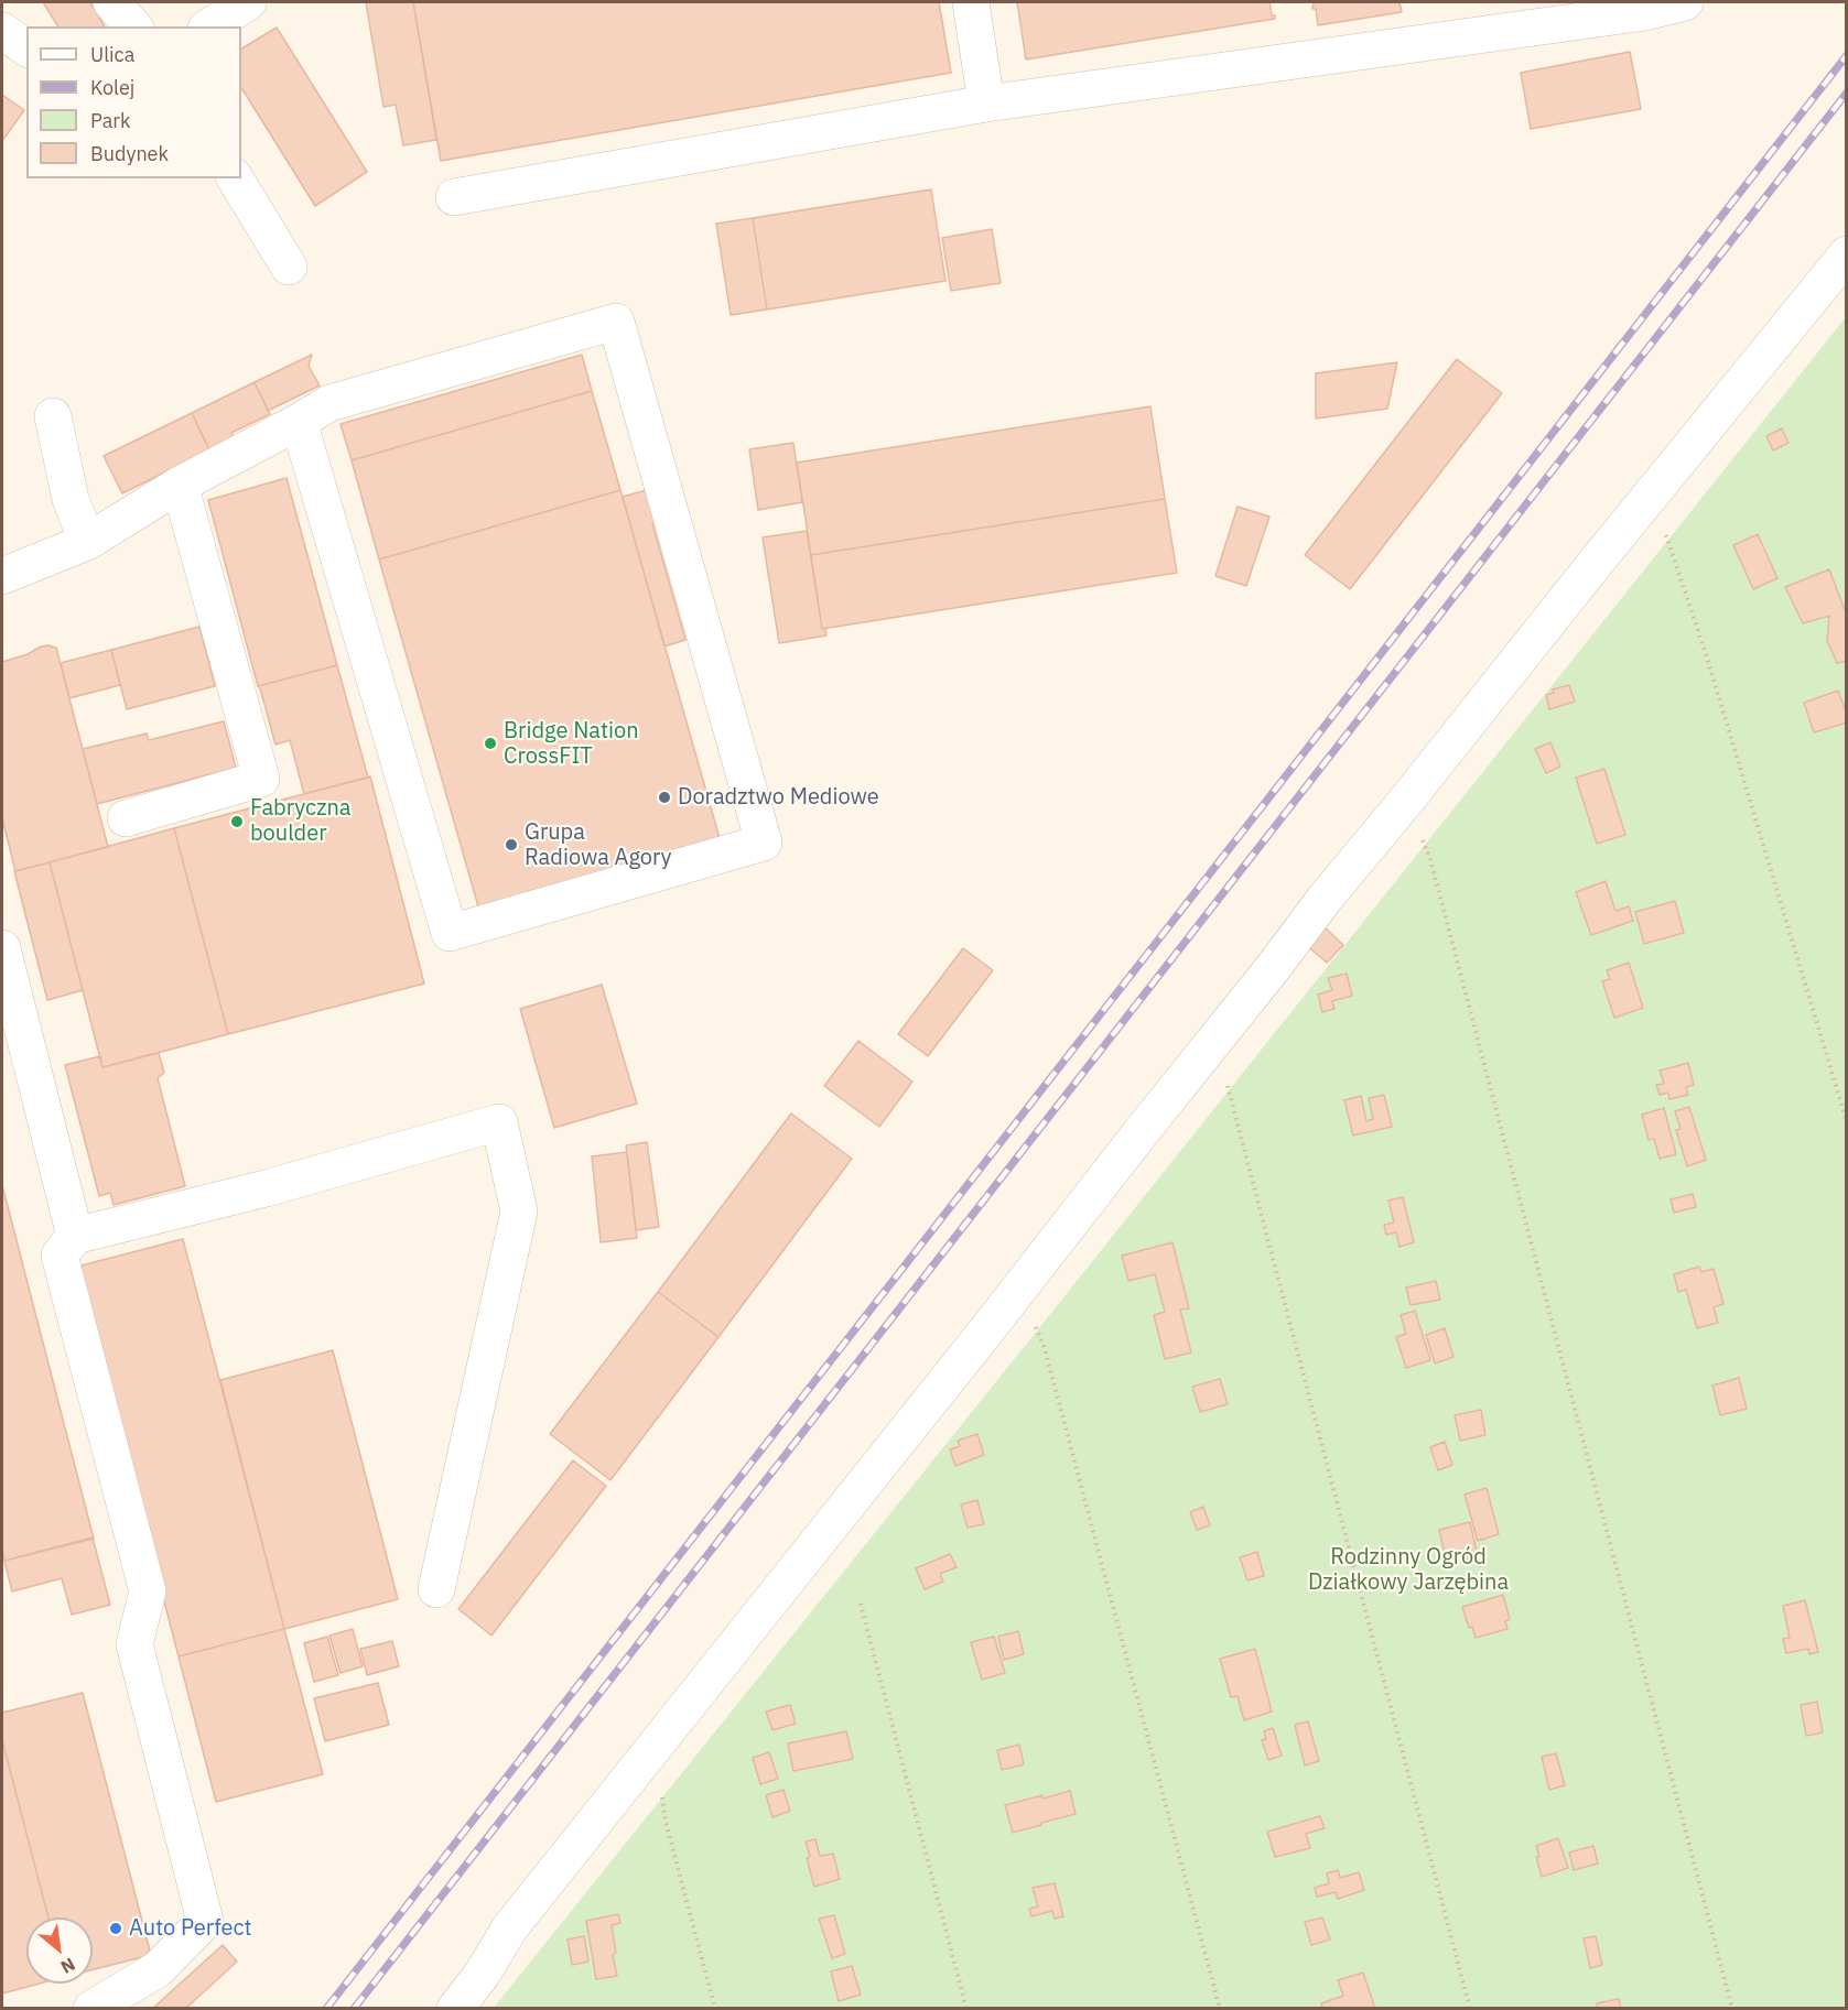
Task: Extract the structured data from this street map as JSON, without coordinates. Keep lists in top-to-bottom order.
{
  "parks": ["Rodzinny Ogród Działkowy Jarzębina"],
  "places": [
    "Bridge Nation CrossFIT",
    "Doradztwo Mediowe",
    "Fabryczna boulder",
    "Grupa Radiowa Agory",
    "Auto Perfect"
  ],
  "legend": [
    "Ulica",
    "Kolej",
    "Park",
    "Budynek"
  ],
  "north": "bottom right"
}
